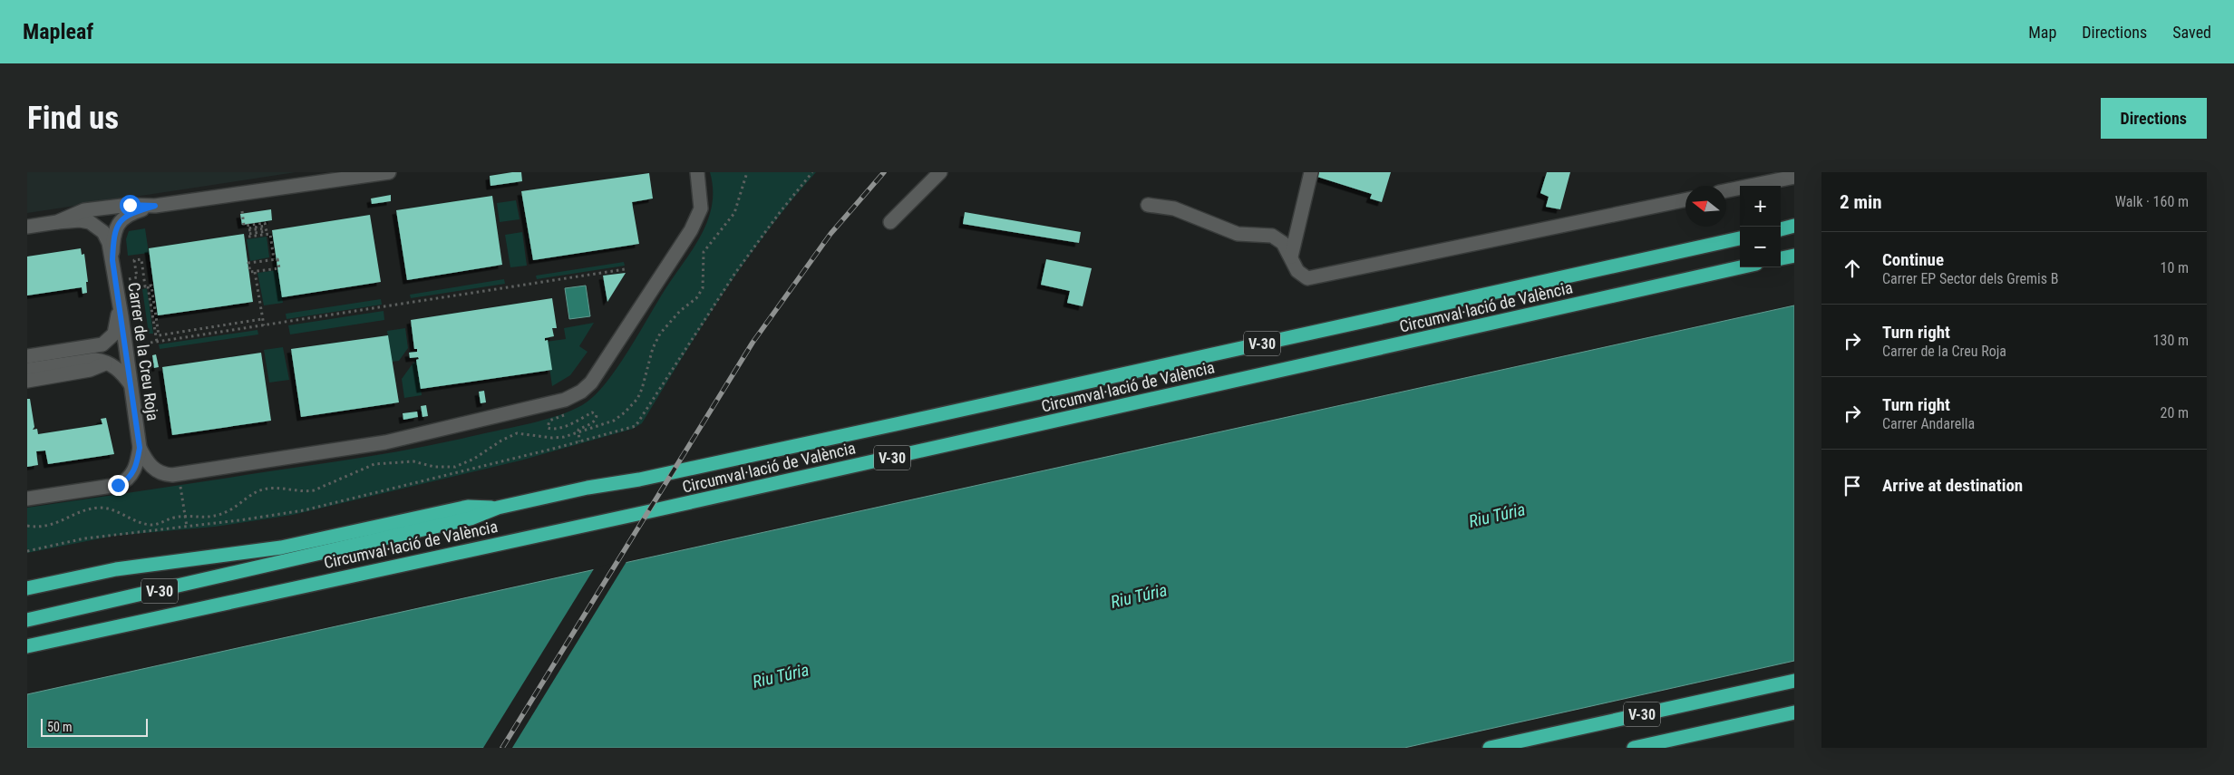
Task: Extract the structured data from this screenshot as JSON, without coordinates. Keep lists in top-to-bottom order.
{
  "streets": {
    "highway": ["Circumval·lació de València", "V-30"],
    "street": ["Carrer de la Creu Roja"]
  },
  "water": ["Riu Túria"],
  "scale_bar": "50 m",
  "north": "left",
  "page": {
    "header": "Mapleaf",
    "nav": ["Map", "Directions", "Saved"],
    "buttons": "Directions",
    "title": "Find us",
    "heading": ["2 min", "Walk · 160 m"],
    "map_buttons": ["+", "−"],
    "list": [
      ["Continue", "Carrer EP Sector dels Gremis B", "10 m"],
      ["Turn right", "Carrer de la Creu Roja", "130 m"],
      ["Turn right", "Carrer Andarella", "20 m"],
      "Arrive at destination"
    ],
    "scale": "50 m"
  }
}
